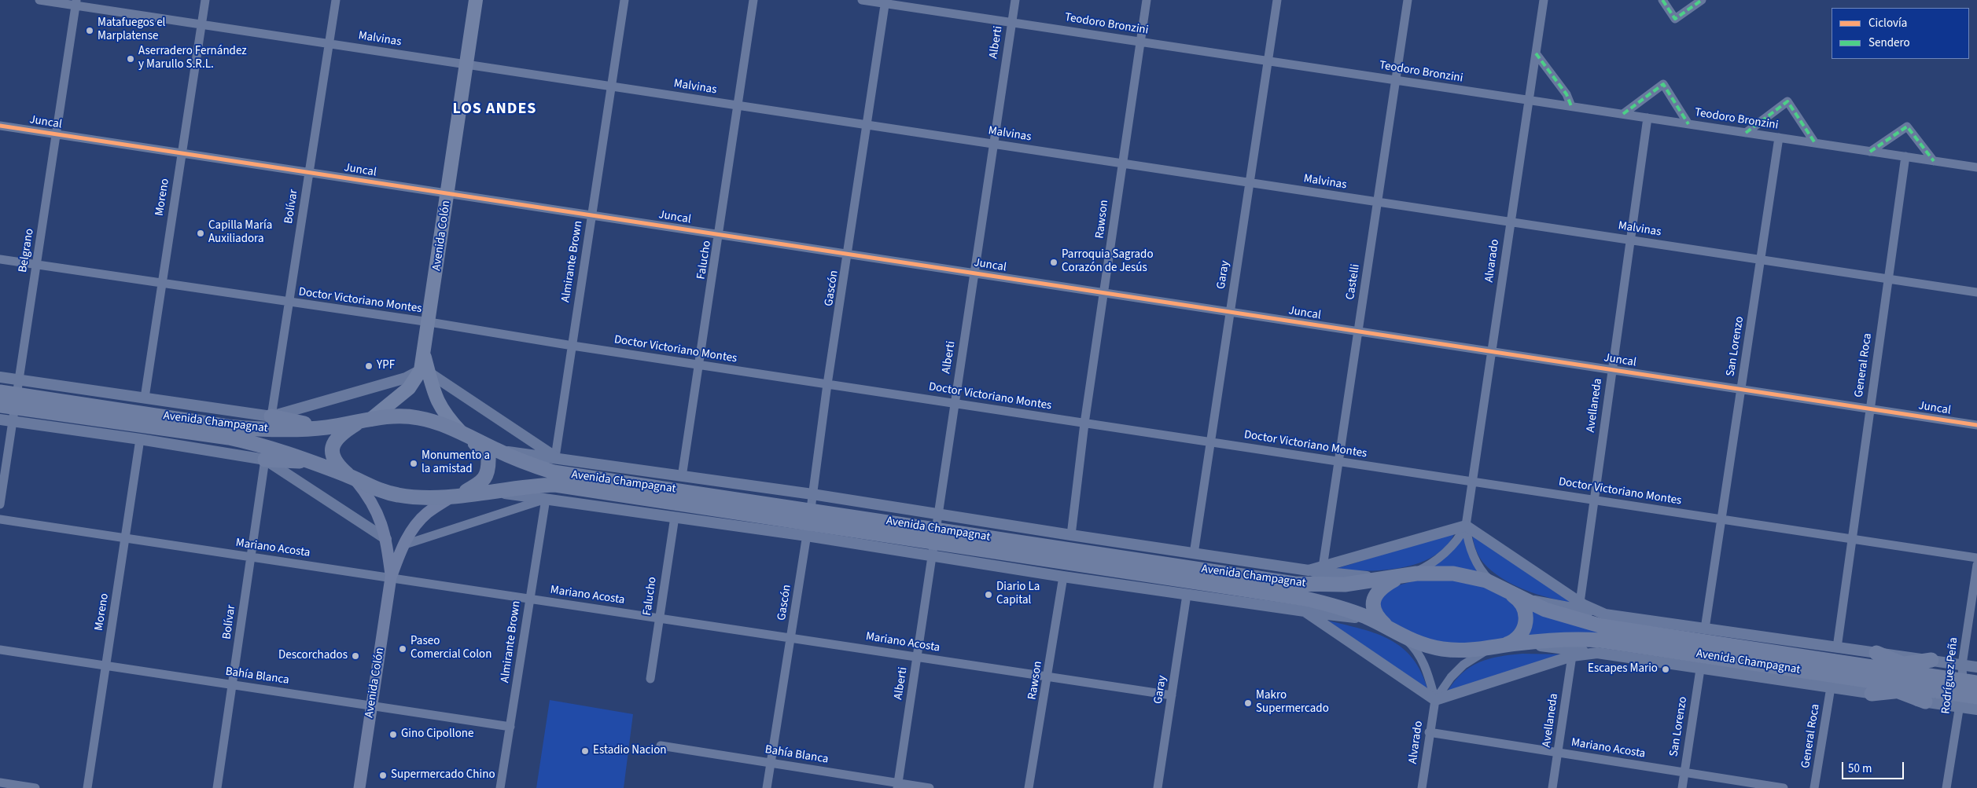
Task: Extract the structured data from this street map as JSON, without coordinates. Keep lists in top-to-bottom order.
{
  "streets": {
    "highway": ["Avenida Colón", "Avenida Champagnat"],
    "street": [
      "Teodoro Bronzini",
      "Malvinas",
      "Alberti",
      "Juncal",
      "Moreno",
      "Bolívar",
      "Rawson",
      "Belgrano",
      "Falucho",
      "Alvarado",
      "Almirante Brown",
      "Garay",
      "Castelli",
      "Gascón",
      "Doctor Victoriano Montes",
      "San Lorenzo",
      "General Roca",
      "Avellaneda",
      "Mariano Acosta",
      "Rodríguez Peña",
      "Bahía Blanca"
    ]
  },
  "crossings": [
    ["Teodoro Bronzini", "Alberti"],
    ["Teodoro Bronzini", "Rawson"],
    ["Teodoro Bronzini", "Alvarado"],
    ["Teodoro Bronzini", "Garay"],
    ["Teodoro Bronzini", "Castelli"],
    ["Teodoro Bronzini", "Gascón"],
    ["Teodoro Bronzini", "San Lorenzo"],
    ["Teodoro Bronzini", "General Roca"],
    ["Teodoro Bronzini", "Avellaneda"],
    ["Malvinas", "Alberti"],
    ["Malvinas", "Moreno"],
    ["Malvinas", "Bolívar"],
    ["Malvinas", "Rawson"],
    ["Malvinas", "Avenida Colón"],
    ["Malvinas", "Belgrano"],
    ["Malvinas", "Falucho"],
    ["Malvinas", "Alvarado"],
    ["Malvinas", "Almirante Brown"],
    ["Malvinas", "Garay"],
    ["Malvinas", "Castelli"],
    ["Malvinas", "Gascón"],
    ["Malvinas", "San Lorenzo"],
    ["Malvinas", "General Roca"],
    ["Malvinas", "Avellaneda"],
    ["Alberti", "Juncal"],
    ["Alberti", "Doctor Victoriano Montes"],
    ["Alberti", "Avenida Champagnat"],
    ["Alberti", "Mariano Acosta"],
    ["Alberti", "Bahía Blanca"],
    ["Juncal", "Moreno"],
    ["Juncal", "Bolívar"],
    ["Juncal", "Rawson"],
    ["Juncal", "Avenida Colón"],
    ["Juncal", "Belgrano"],
    ["Juncal", "Falucho"],
    ["Juncal", "Alvarado"],
    ["Juncal", "Almirante Brown"],
    ["Juncal", "Garay"],
    ["Juncal", "Castelli"],
    ["Juncal", "Gascón"],
    ["Juncal", "San Lorenzo"],
    ["Juncal", "General Roca"],
    ["Juncal", "Avellaneda"],
    ["Moreno", "Doctor Victoriano Montes"],
    ["Moreno", "Avenida Champagnat"],
    ["Moreno", "Mariano Acosta"],
    ["Moreno", "Bahía Blanca"],
    ["Bolívar", "Doctor Victoriano Montes"],
    ["Bolívar", "Avenida Champagnat"],
    ["Bolívar", "Mariano Acosta"],
    ["Bolívar", "Bahía Blanca"],
    ["Rawson", "Doctor Victoriano Montes"],
    ["Rawson", "Avenida Champagnat"],
    ["Rawson", "Mariano Acosta"],
    ["Avenida Colón", "Doctor Victoriano Montes"],
    ["Avenida Colón", "Avenida Champagnat"],
    ["Avenida Colón", "Mariano Acosta"],
    ["Avenida Colón", "Bahía Blanca"],
    ["Belgrano", "Doctor Victoriano Montes"],
    ["Belgrano", "Avenida Champagnat"],
    ["Falucho", "Doctor Victoriano Montes"],
    ["Falucho", "Avenida Champagnat"],
    ["Falucho", "Mariano Acosta"],
    ["Alvarado", "Doctor Victoriano Montes"],
    ["Alvarado", "Avenida Champagnat"],
    ["Alvarado", "Mariano Acosta"],
    ["Almirante Brown", "Doctor Victoriano Montes"],
    ["Almirante Brown", "Avenida Champagnat"],
    ["Almirante Brown", "Mariano Acosta"],
    ["Almirante Brown", "Bahía Blanca"],
    ["Garay", "Doctor Victoriano Montes"],
    ["Garay", "Avenida Champagnat"],
    ["Garay", "Mariano Acosta"],
    ["Castelli", "Doctor Victoriano Montes"],
    ["Castelli", "Avenida Champagnat"],
    ["Gascón", "Doctor Victoriano Montes"],
    ["Gascón", "Avenida Champagnat"],
    ["Gascón", "Mariano Acosta"],
    ["Gascón", "Bahía Blanca"],
    ["Doctor Victoriano Montes", "San Lorenzo"],
    ["Doctor Victoriano Montes", "General Roca"],
    ["Doctor Victoriano Montes", "Avellaneda"],
    ["San Lorenzo", "Avenida Champagnat"],
    ["San Lorenzo", "Mariano Acosta"],
    ["General Roca", "Avenida Champagnat"],
    ["Avellaneda", "Avenida Champagnat"],
    ["Avellaneda", "Mariano Acosta"],
    ["Avenida Champagnat", "Rodríguez Peña"]
  ],
  "districts": ["LOS ANDES"],
  "places": [
    "Matafuegos el Marplatense",
    "Aserradero Fernández y Marullo S.R.L.",
    "Capilla María Auxiliadora",
    "Parroquia Sagrado Corazón de Jesús",
    "YPF",
    "Monumento a la amistad",
    "Diario La Capital",
    "Paseo Comercial Colon",
    "Descorchados",
    "Escapes Mario",
    "Makro Supermercado",
    "Gino Cipollone",
    "Estadio Nacion",
    "Supermercado Chino"
  ],
  "legend": ["Ciclovía", "Sendero"],
  "scale_bar": "50 m"
}
